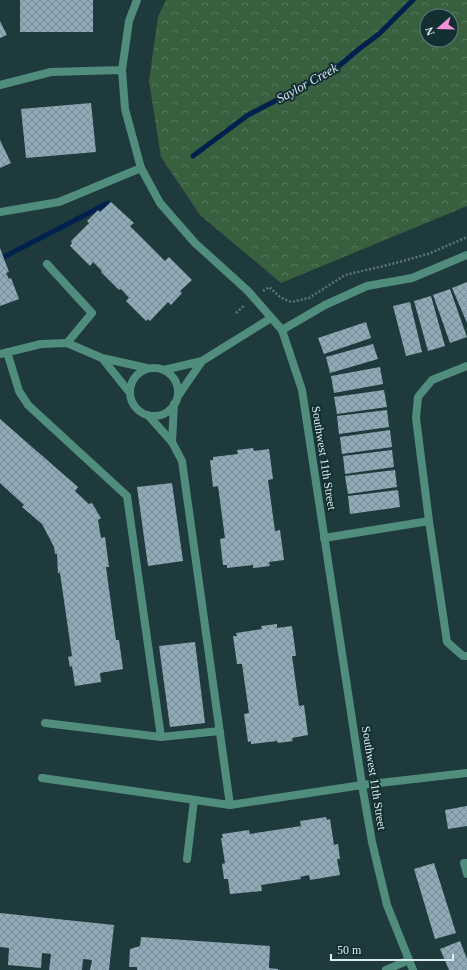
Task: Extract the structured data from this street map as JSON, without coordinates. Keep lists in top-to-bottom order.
{
  "streets": {
    "street": ["Southwest 11th Street"]
  },
  "water": ["Saylor Creek"],
  "scale_bar": "50 m",
  "north": "left"
}
